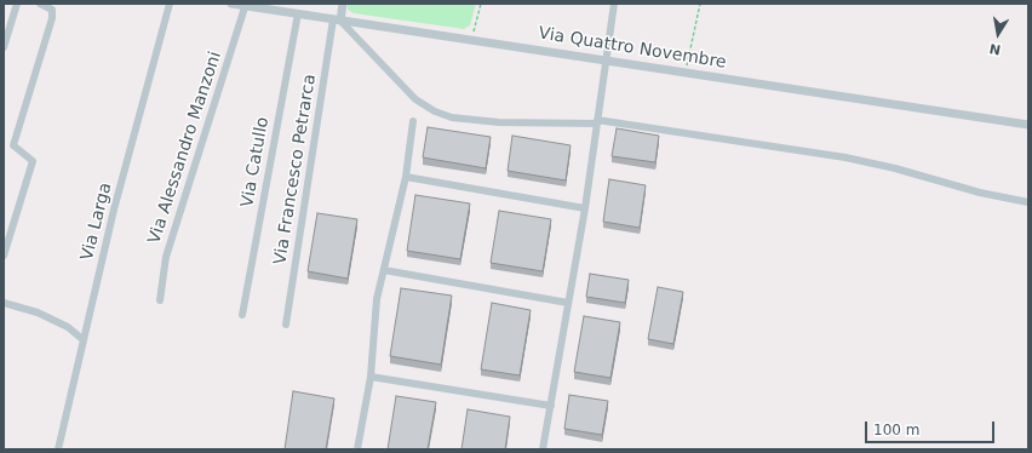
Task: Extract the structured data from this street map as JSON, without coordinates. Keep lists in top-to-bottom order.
{
  "streets": {
    "street": [
      "Via Quattro Novembre",
      "Via Alessandro Manzoni",
      "Via Catullo",
      "Via Francesco Petrarca",
      "Via Larga"
    ]
  },
  "crossings": [
    ["Via Quattro Novembre", "Via Alessandro Manzoni"],
    ["Via Quattro Novembre", "Via Catullo"],
    ["Via Quattro Novembre", "Via Francesco Petrarca"]
  ],
  "scale_bar": "100 m",
  "north": "bottom"
}
